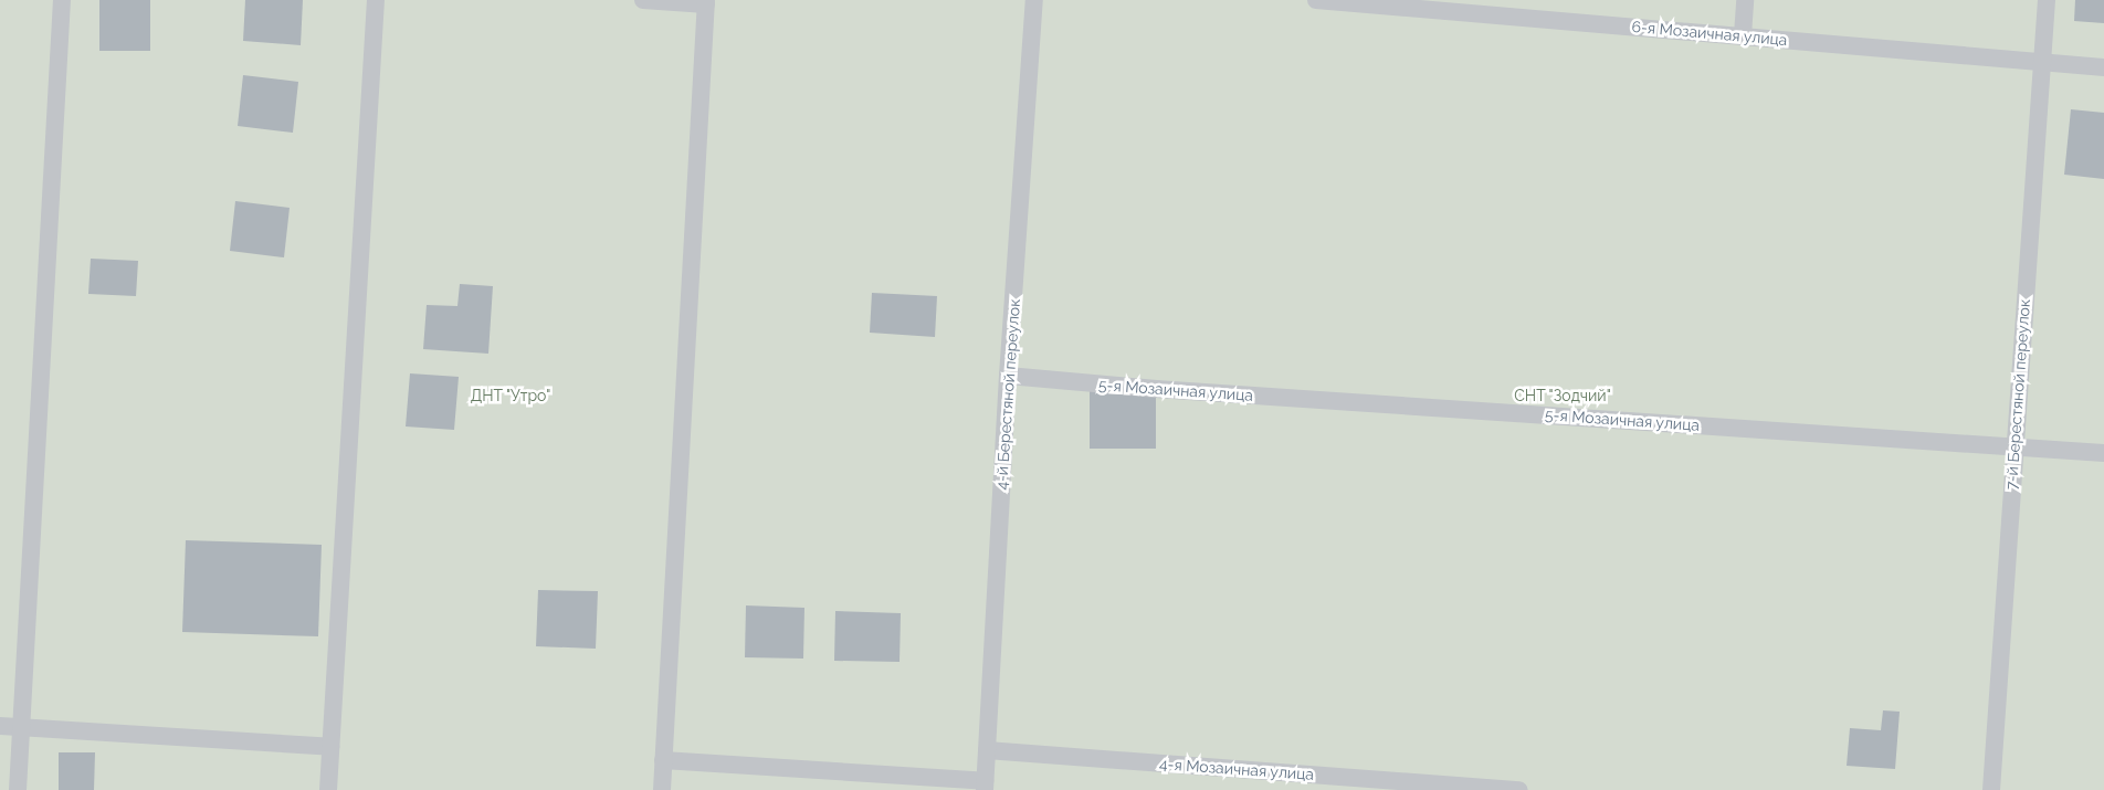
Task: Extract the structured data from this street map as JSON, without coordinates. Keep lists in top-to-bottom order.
{
  "streets": {
    "lane": [
      "6-я Мозаичная улица",
      "5-я Мозаичная улица",
      "4-й Берестяной переулок",
      "7-й Берестяной переулок",
      "4-я Мозаичная улица"
    ]
  },
  "crossings": [
    ["6-я Мозаичная улица", "7-й Берестяной переулок"],
    ["5-я Мозаичная улица", "4-й Берестяной переулок"],
    ["5-я Мозаичная улица", "7-й Берестяной переулок"],
    ["4-й Берестяной переулок", "4-я Мозаичная улица"]
  ],
  "parks": ["ДНТ \"Утро\"", "СНТ \"Зодчий\""]
}
